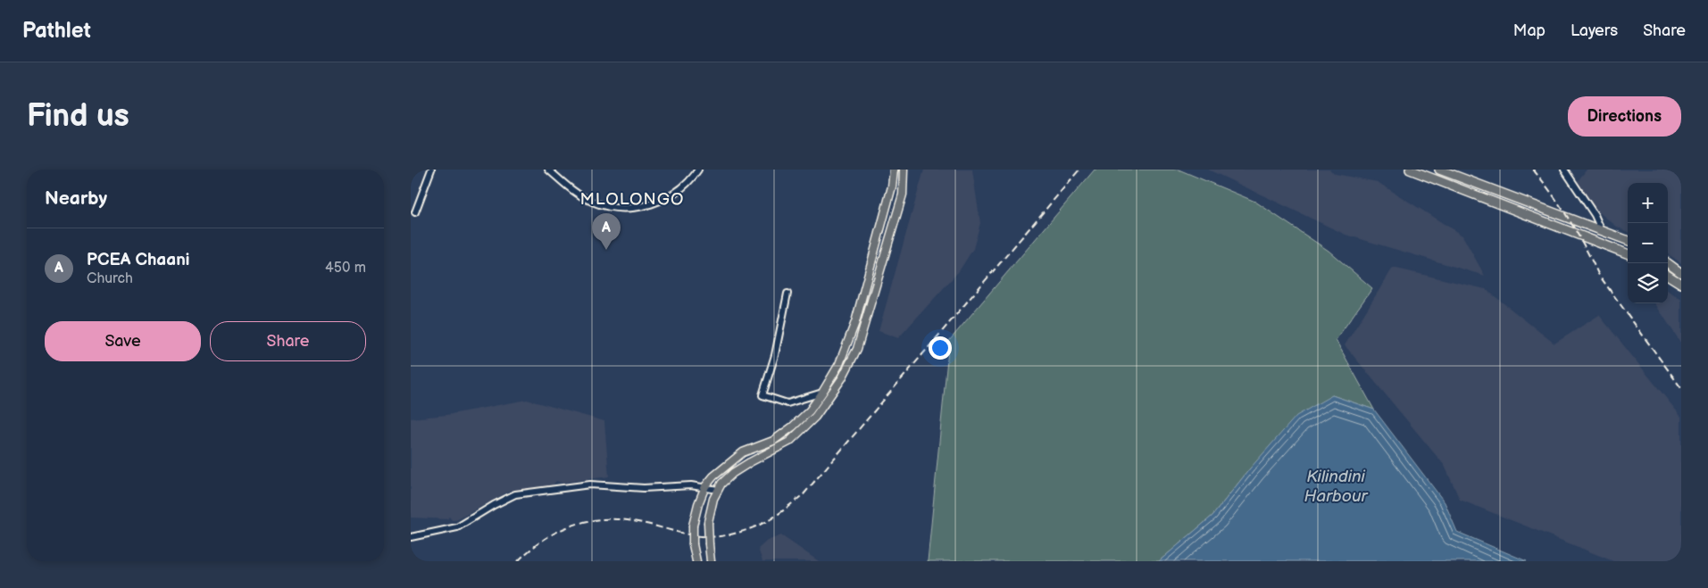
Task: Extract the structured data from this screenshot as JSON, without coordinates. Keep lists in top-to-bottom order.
{
  "districts": ["MLOLONGO"],
  "water": ["Kilindini Harbour"],
  "page": {
    "header": "Pathlet",
    "nav": ["Map", "Layers", "Share"],
    "buttons": [
      "Directions",
      ["Save", "Share"]
    ],
    "title": "Find us",
    "heading": "Nearby",
    "map_buttons": ["+", "−"],
    "pins": "A",
    "list": [
      {
        "mark": "A",
        "name": "PCEA Chaani",
        "note": "Church",
        "value": "450 m"
      }
    ]
  }
}
